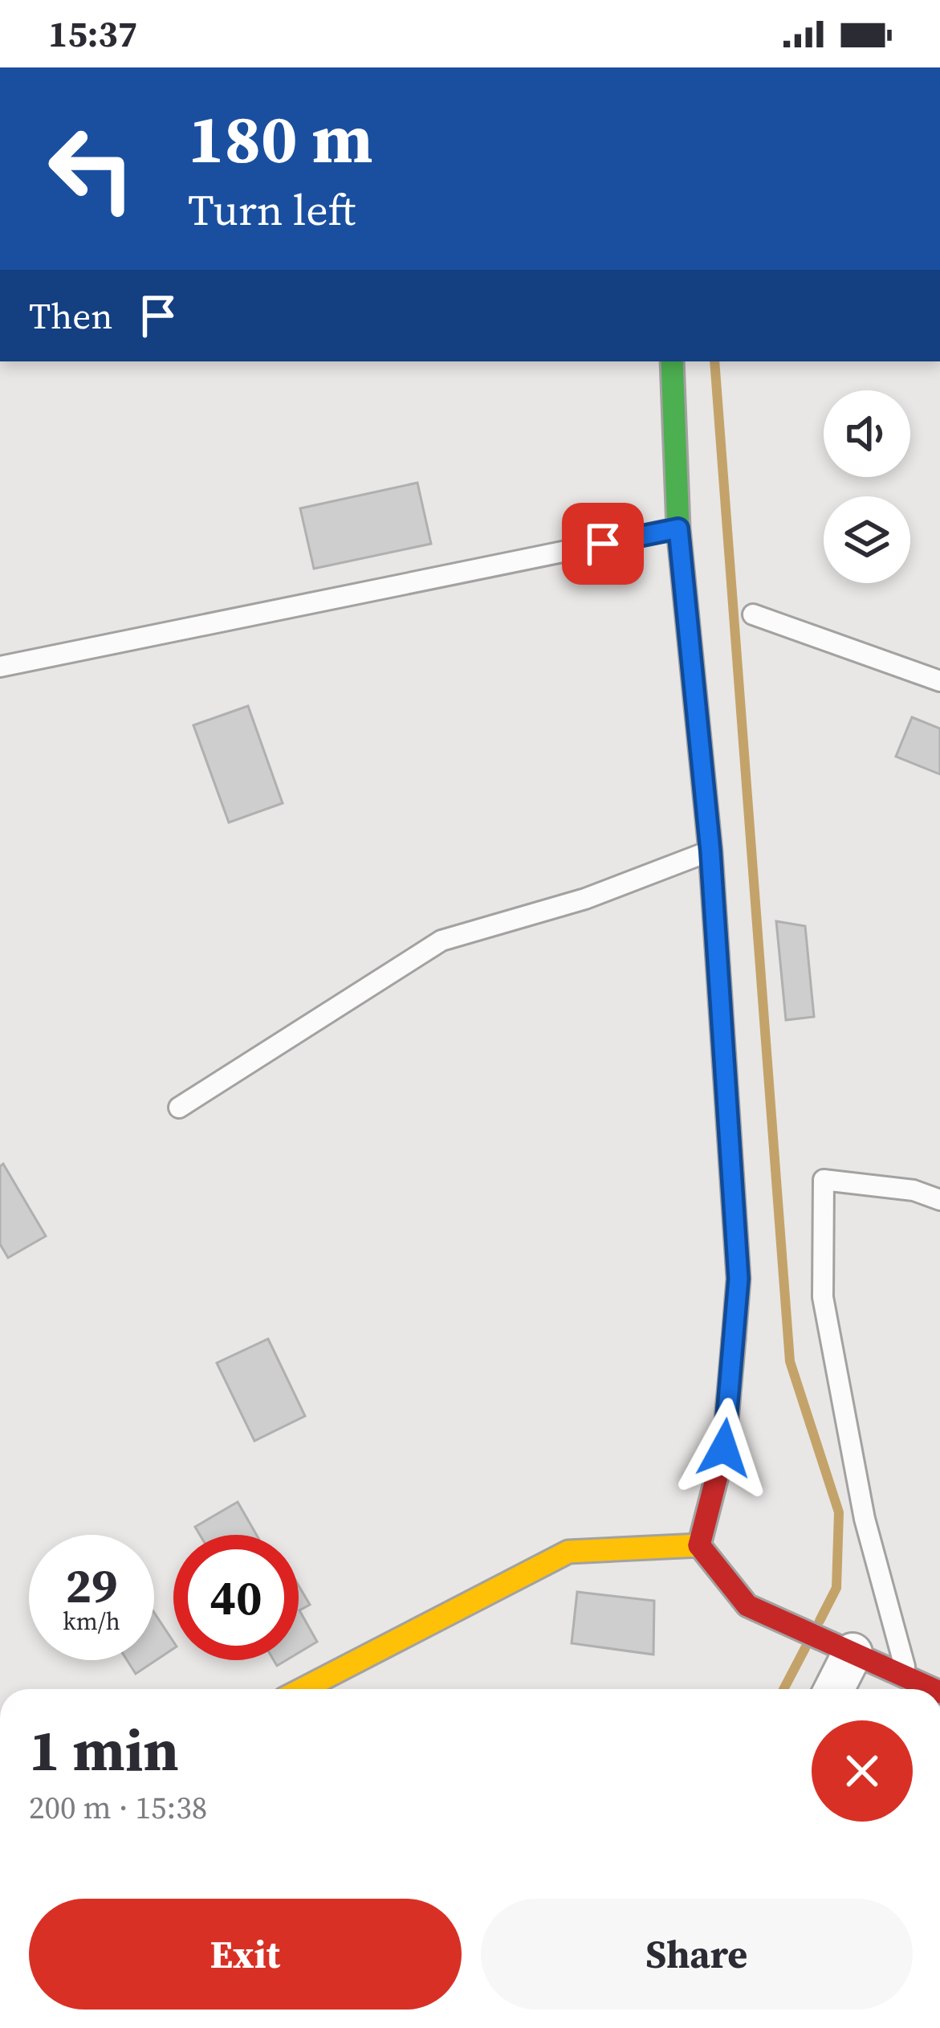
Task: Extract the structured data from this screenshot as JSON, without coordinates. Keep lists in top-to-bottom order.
{
  "page": {
    "status": "15:37",
    "turn": ["180 m", "Turn left"],
    "then": "Then",
    "speed": "29 km/h",
    "limit": "40",
    "heading": ["1 min", "200 m · 15:38"],
    "buttons": ["Exit", "Share"]
  }
}
